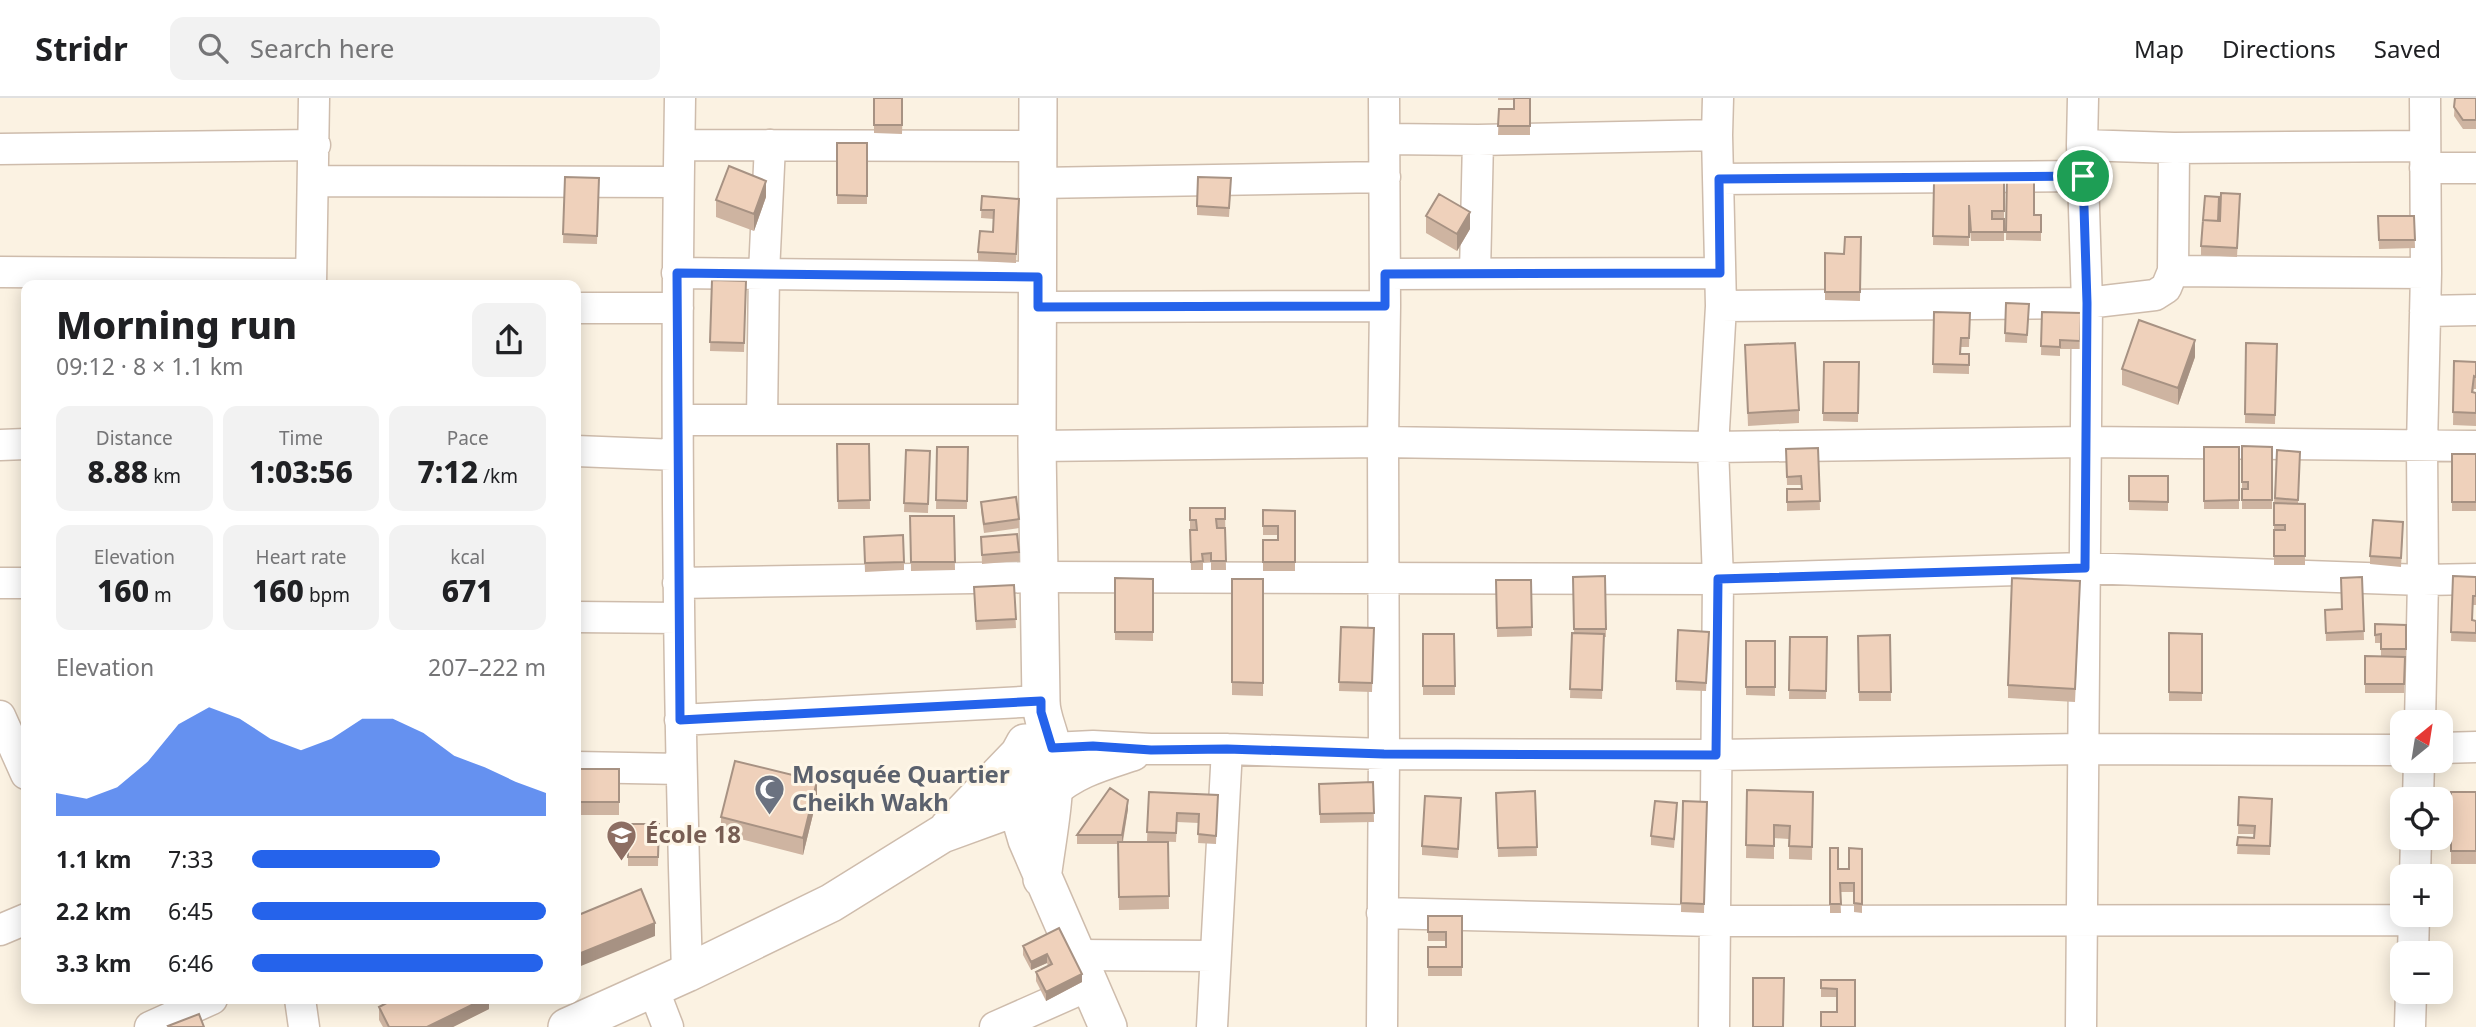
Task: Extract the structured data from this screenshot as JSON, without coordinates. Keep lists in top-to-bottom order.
{
  "places": {
    "mosque": ["Mosquée Quartier Cheikh Wakh"],
    "school or university": ["École 18"]
  },
  "north": "top right",
  "page": {
    "header": "Stridr",
    "search": "Search here",
    "nav": ["Map", "Directions", "Saved"],
    "heading": ["Morning run", "09:12 · 8 × 1.1 km"],
    "stats": [
      ["Distance", "8.88 km"],
      ["Time", "1:03:56"],
      ["Pace", "7:12 /km"],
      ["Elevation", "160 m"],
      ["Heart rate", "160 bpm"],
      ["kcal", "671"]
    ],
    "chart": ["Elevation", "207–222 m"],
    "map_buttons": ["+", "−"],
    "list": [
      {
        "name": "1.1 km",
        "note": "7:33"
      },
      {
        "name": "2.2 km",
        "note": "6:45"
      },
      {
        "name": "3.3 km",
        "note": "6:46"
      }
    ]
  }
}
